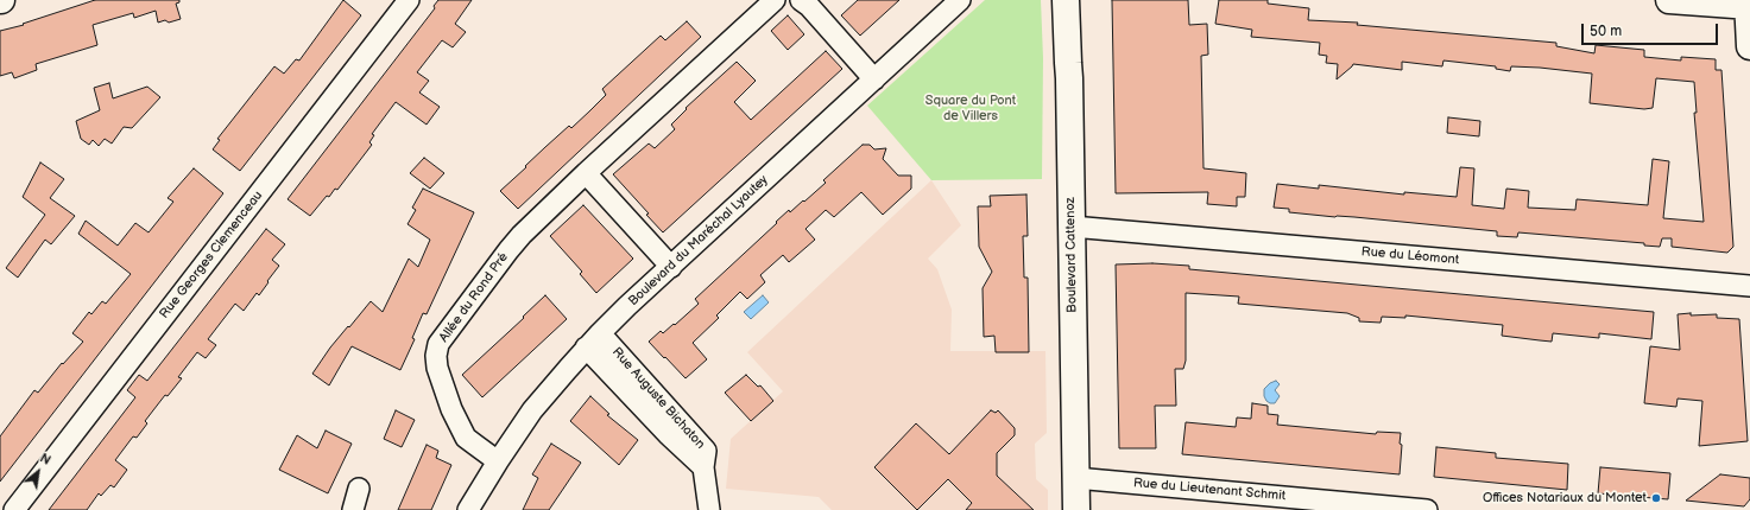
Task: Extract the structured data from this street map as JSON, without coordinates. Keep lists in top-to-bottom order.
{
  "streets": {
    "street": [
      "Boulevard du Maréchal Lyautey",
      "Rue Georges Clemenceau",
      "Boulevard Cattenoz",
      "Rue du Léomont",
      "Allée du Rond Pré",
      "Rue Auguste Bichaton",
      "Rue du Lieutenant Schmit"
    ]
  },
  "crossings": [
    ["Boulevard du Maréchal Lyautey", "Allée du Rond Pré"],
    ["Boulevard du Maréchal Lyautey", "Rue Auguste Bichaton"],
    ["Boulevard Cattenoz", "Rue du Léomont"],
    ["Boulevard Cattenoz", "Rue du Lieutenant Schmit"]
  ],
  "parks": ["Square du Pont de Villers"],
  "places": ["Offices Notariaux du Montet"],
  "scale_bar": "50 m",
  "north": "top right"
}
